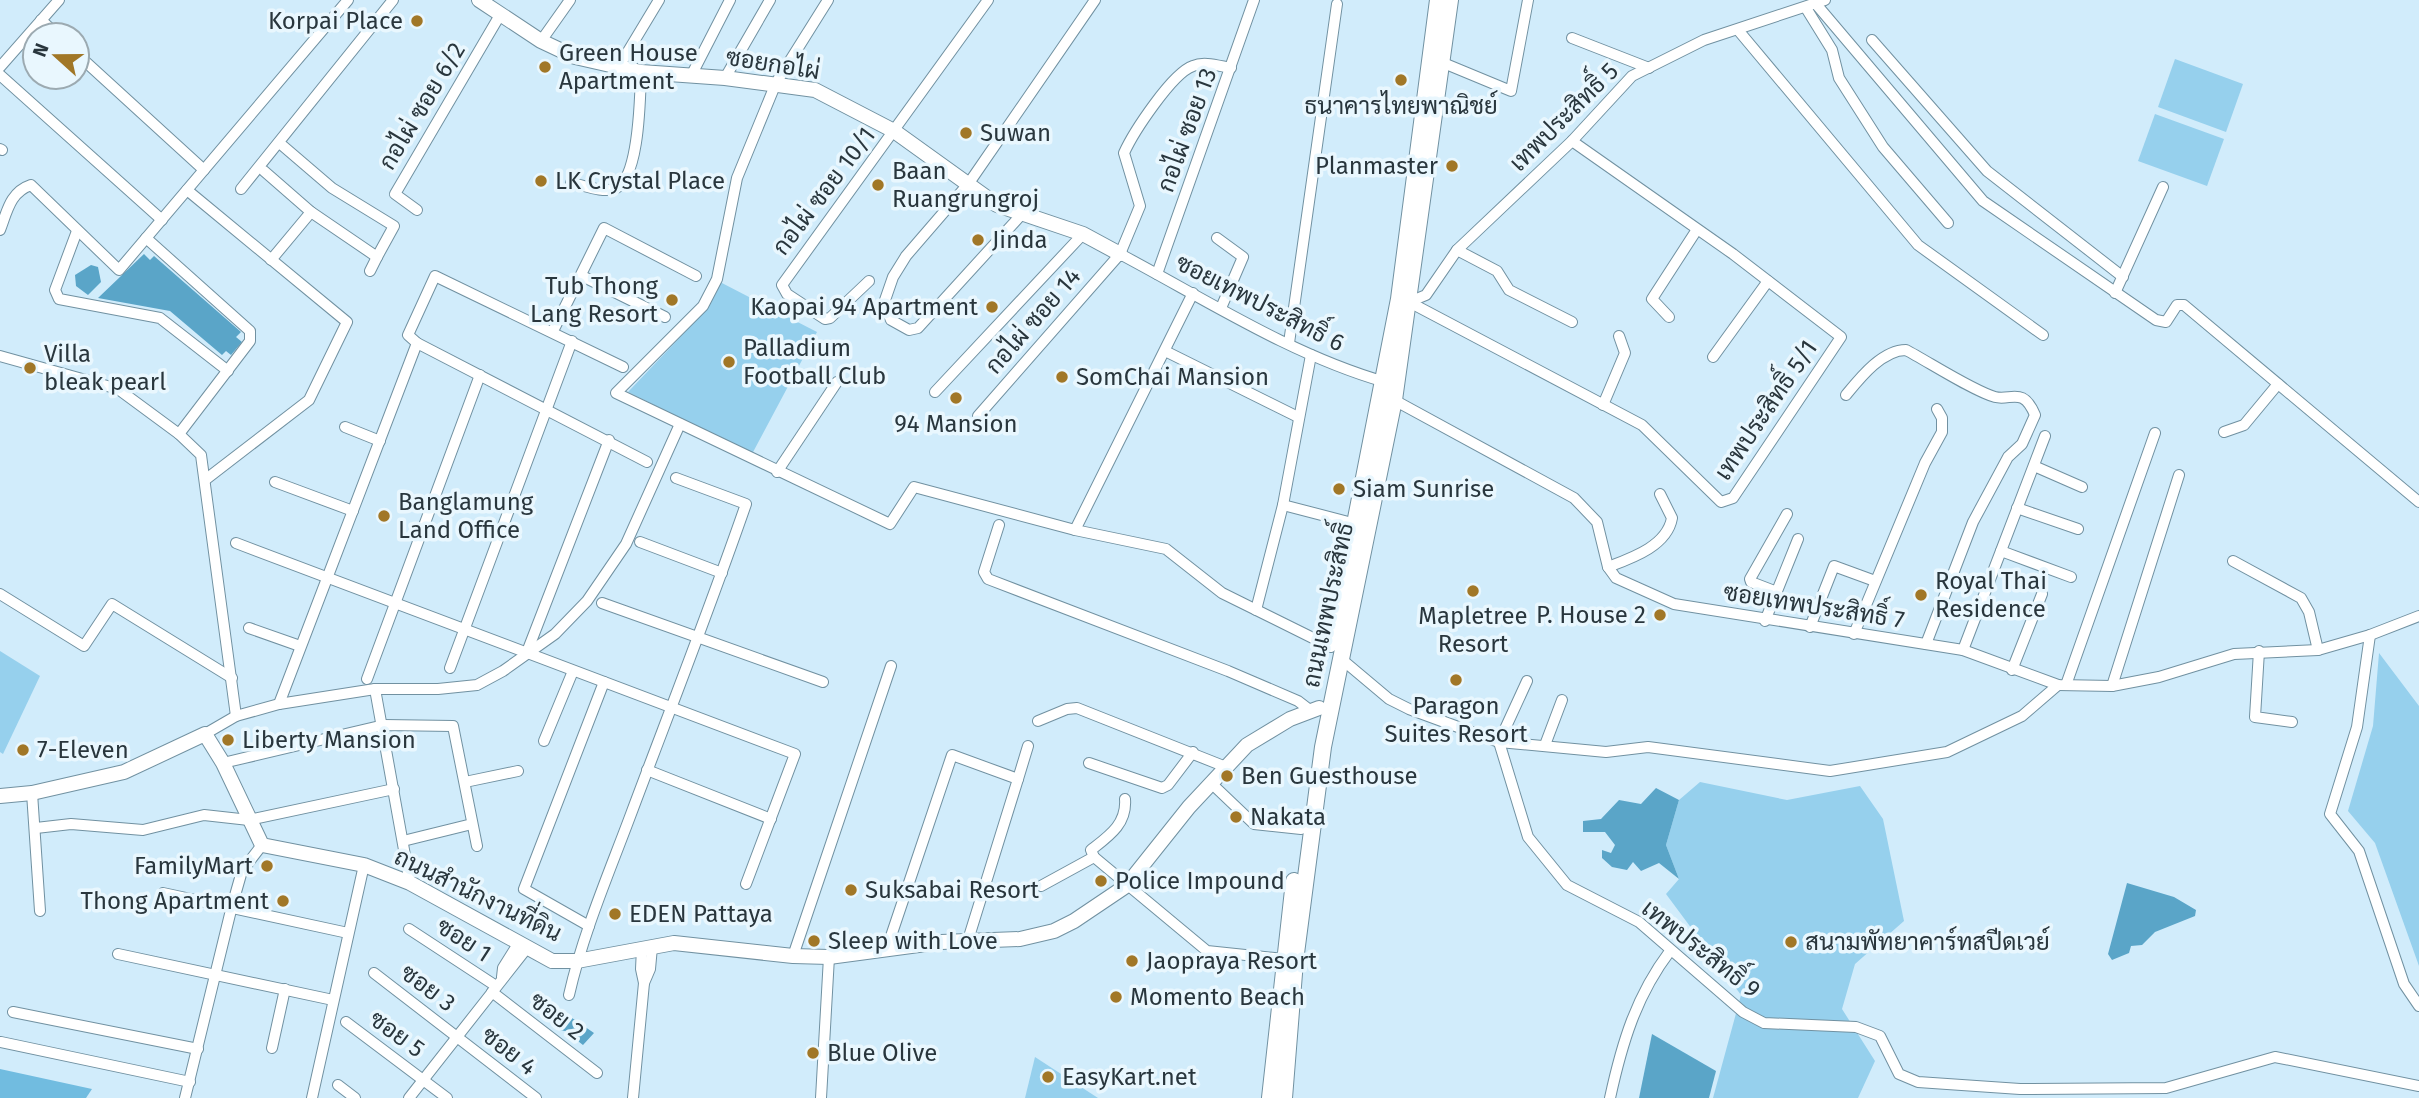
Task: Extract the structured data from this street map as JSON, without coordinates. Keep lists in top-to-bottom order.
{
  "streets": {
    "main road": ["ถนนเทพประสิทธิ์"],
    "street": [
      "ซอยกอไผ่",
      "กอไผ่ ซอย 6/2",
      "เทพประสิทธิ์ 5",
      "กอไผ่ ซอย 13",
      "กอไผ่ ซอย 10/1",
      "ซอยเทพประสิทธิ์ 6",
      "กอไผ่ ซอย 14",
      "เทพประสิทธิ์ 5/1",
      "ซอยเทพประสิทธิ์ 7",
      "ถนนสำนักงานที่ดิน",
      "ซอย 1",
      "เทพประสิทธิ์ 9",
      "ซอย 3",
      "ซอย 2",
      "ซอย 5",
      "ซอย 4"
    ]
  },
  "crossings": [
    ["ซอยกอไผ่", "กอไผ่ ซอย 6/2"],
    ["ซอยกอไผ่", "กอไผ่ ซอย 10/1"],
    ["ซอยกอไผ่", "ซอยเทพประสิทธิ์ 6"],
    ["ซอยกอไผ่", "กอไผ่ ซอย 14"],
    ["เทพประสิทธิ์ 5", "เทพประสิทธิ์ 5/1"],
    ["เทพประสิทธิ์ 5", "ถนนเทพประสิทธิ์"],
    ["กอไผ่ ซอย 13", "ซอยเทพประสิทธิ์ 6"],
    ["กอไผ่ ซอย 13", "กอไผ่ ซอย 14"],
    ["ซอยเทพประสิทธิ์ 6", "กอไผ่ ซอย 14"],
    ["ซอยเทพประสิทธิ์ 6", "ถนนเทพประสิทธิ์"],
    ["เทพประสิทธิ์ 5/1", "ถนนเทพประสิทธิ์"],
    ["ถนนเทพประสิทธิ์", "ถนนสำนักงานที่ดิน"],
    ["ซอย 1", "ซอย 2"],
    ["ซอย 3", "ซอย 4"]
  ],
  "places": [
    "Korpai Place",
    "Green House Apartment",
    "ธนาคารไทยพาณิชย์",
    "Suwan",
    "Planmaster",
    "LK Crystal Place",
    "Baan Ruangrungroj",
    "Jinda",
    "Tub Thong Lang Resort",
    "Kaopai 94 Apartment",
    "Palladium Football Club",
    "Villa bleak pearl",
    "SomChai Mansion",
    "94 Mansion",
    "Siam Sunrise",
    "Banglamung Land Office",
    "Mapletree Resort",
    "Royal Thai Residence",
    "P. House 2",
    "Paragon Suites Resort",
    "Liberty Mansion",
    "7-Eleven",
    "Ben Guesthouse",
    "Nakata",
    "FamilyMart",
    "Police Impound",
    "Suksabai Resort",
    "Thong Apartment",
    "EDEN Pattaya",
    "Sleep with Love",
    "สนามพัทยาคาร์ทสปีดเวย์",
    "Jaopraya Resort",
    "Momento Beach",
    "Blue Olive",
    "EasyKart.net"
  ],
  "north": "left"
}
